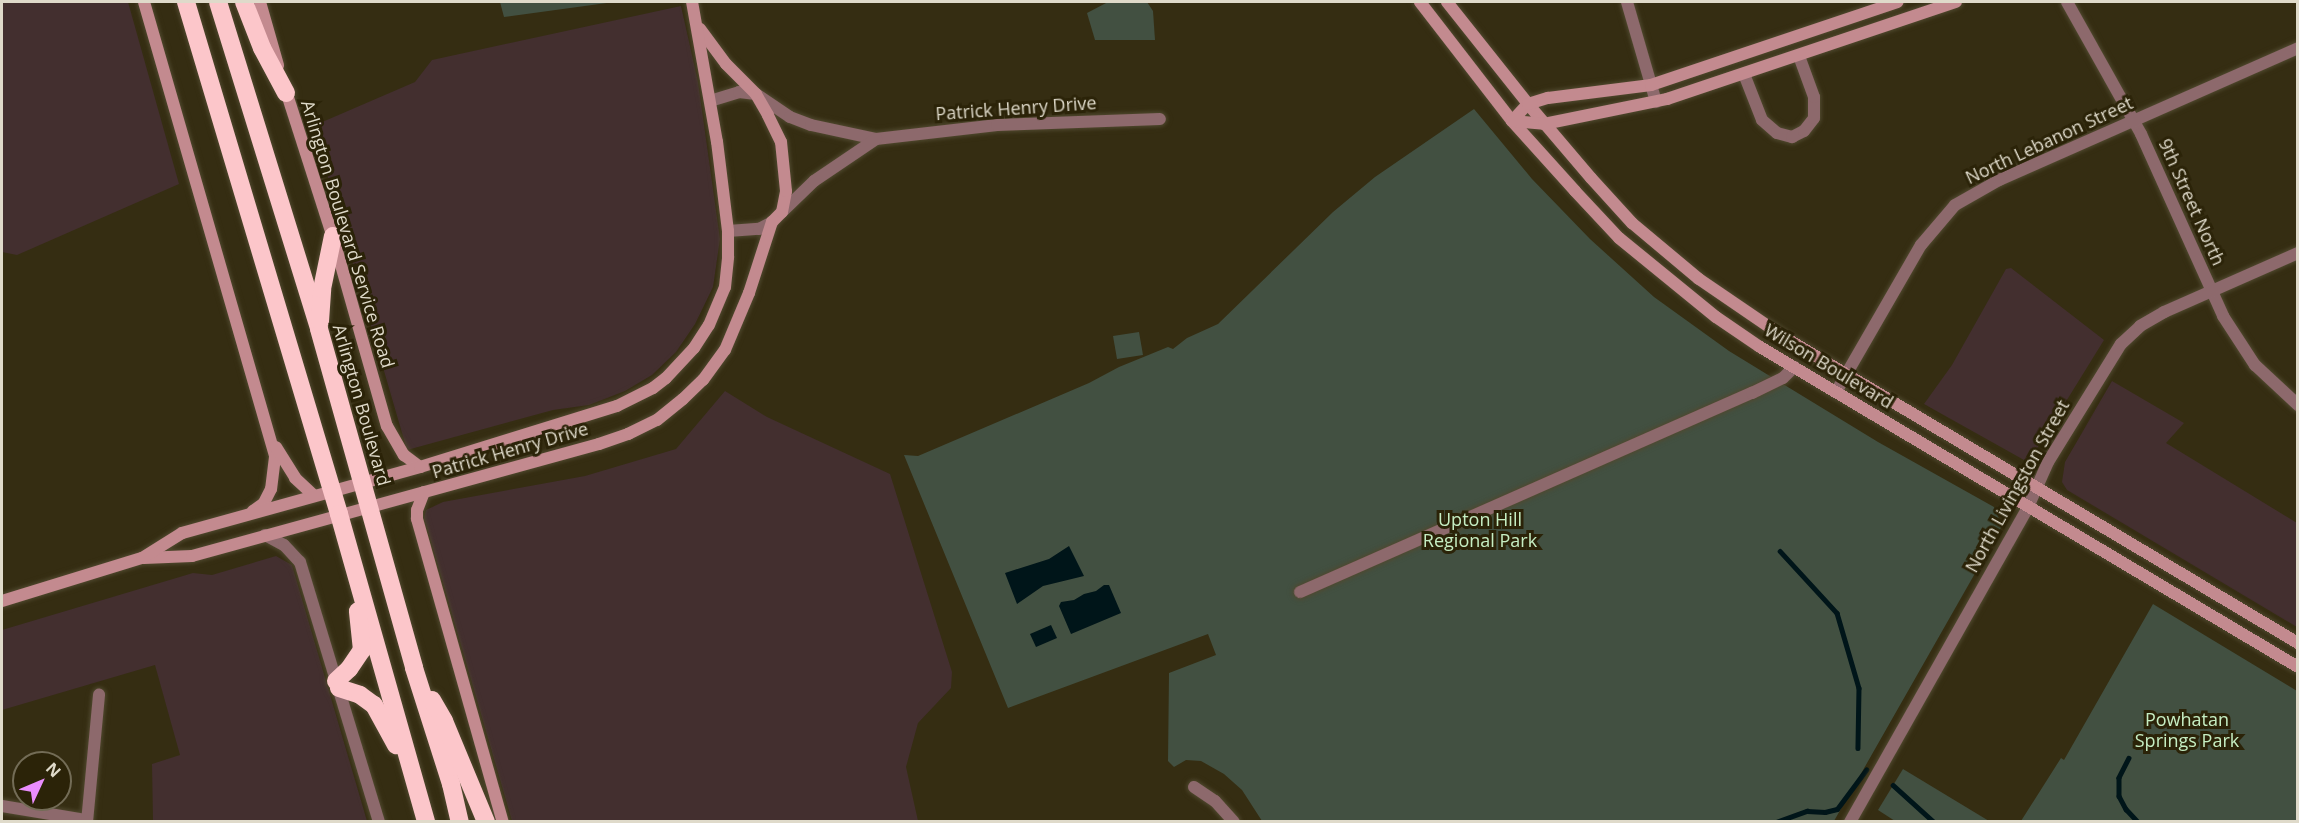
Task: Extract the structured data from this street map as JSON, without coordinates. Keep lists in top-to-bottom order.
{
  "streets": {
    "highway": ["Arlington Boulevard"],
    "street": [
      "Patrick Henry Drive",
      "North Lebanon Street",
      "9th Street North",
      "Arlington Boulevard Service Road",
      "Wilson Boulevard",
      "North Livingston Street"
    ]
  },
  "crossings": [
    ["Patrick Henry Drive", "Arlington Boulevard Service Road"],
    ["Patrick Henry Drive", "Arlington Boulevard"],
    ["North Lebanon Street", "9th Street North"],
    ["North Lebanon Street", "Wilson Boulevard"],
    ["9th Street North", "North Livingston Street"],
    ["Wilson Boulevard", "North Livingston Street"]
  ],
  "parks": ["Upton Hill Regional Park", "Powhatan Springs Park"],
  "north": "top right"
}
